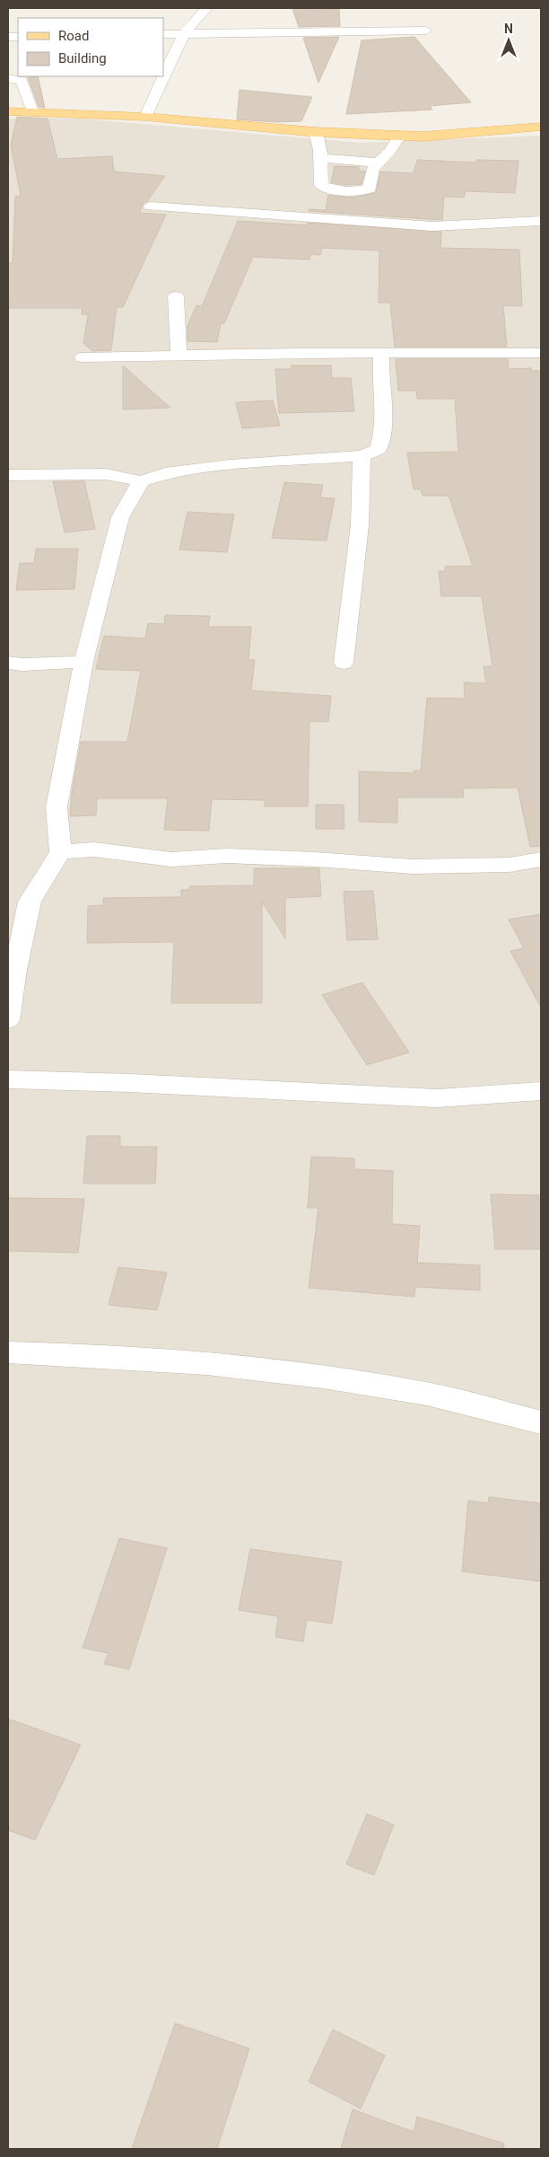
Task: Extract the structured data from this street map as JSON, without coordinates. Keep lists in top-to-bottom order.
{
  "legend": ["Road", "Building"],
  "north": "top"
}
